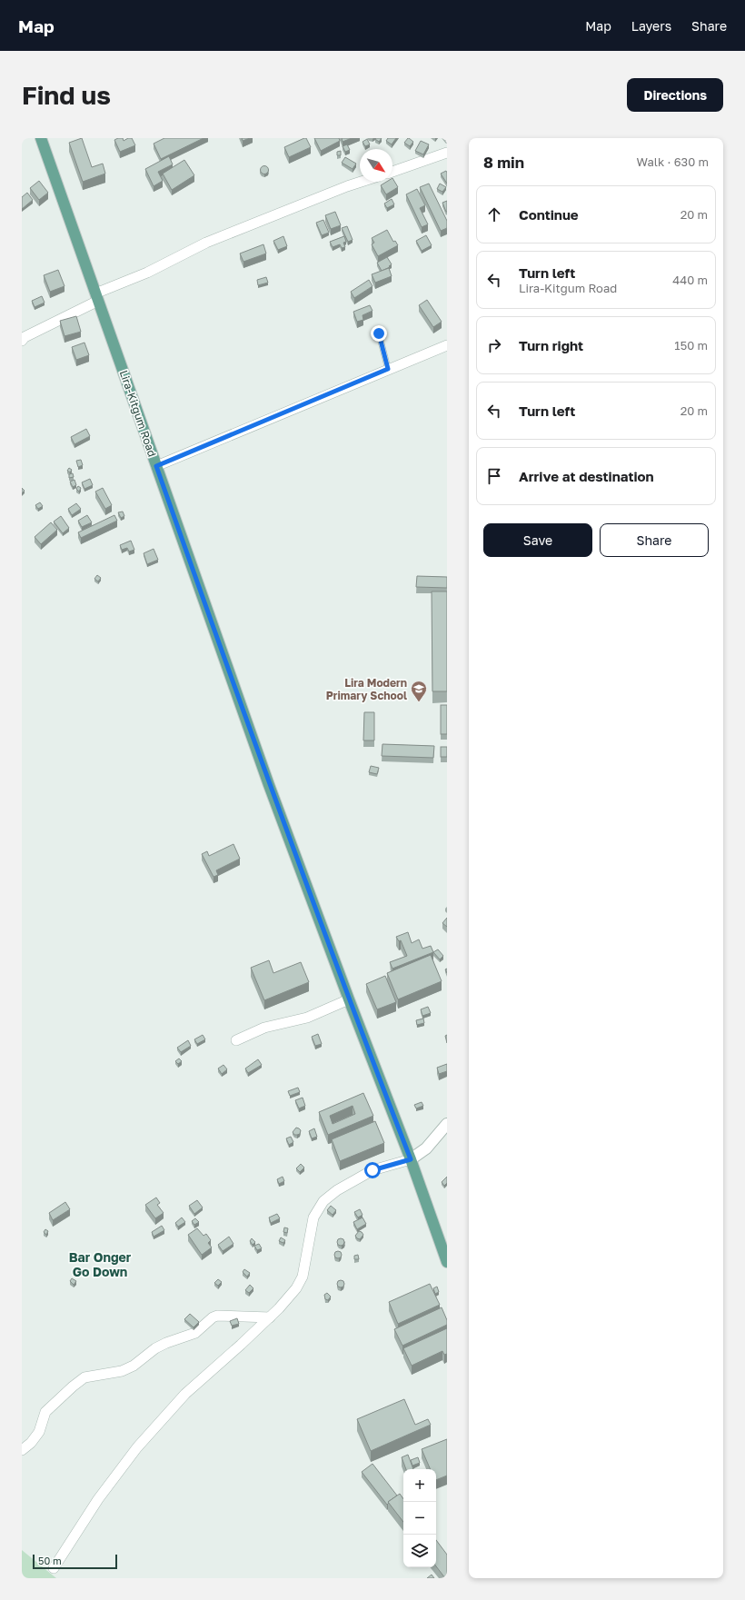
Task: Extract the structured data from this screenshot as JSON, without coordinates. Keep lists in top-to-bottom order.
{
  "streets": {
    "main road": ["Lira-Kitgum Road"]
  },
  "districts": ["Bar Onger Go Down"],
  "places": {
    "school or university": ["Lira Modern Primary School"]
  },
  "scale_bar": "50 m",
  "north": "bottom right",
  "page": {
    "header": "Map",
    "nav": ["Map", "Layers", "Share"],
    "buttons": [
      "Directions",
      ["Save", "Share"]
    ],
    "title": "Find us",
    "heading": ["8 min", "Walk · 630 m"],
    "list": [
      ["Continue", "20 m"],
      ["Turn left", "Lira-Kitgum Road", "440 m"],
      ["Turn right", "150 m"],
      ["Turn left", "20 m"],
      "Arrive at destination"
    ],
    "map_buttons": ["+", "−"],
    "scale": "50 m"
  }
}
